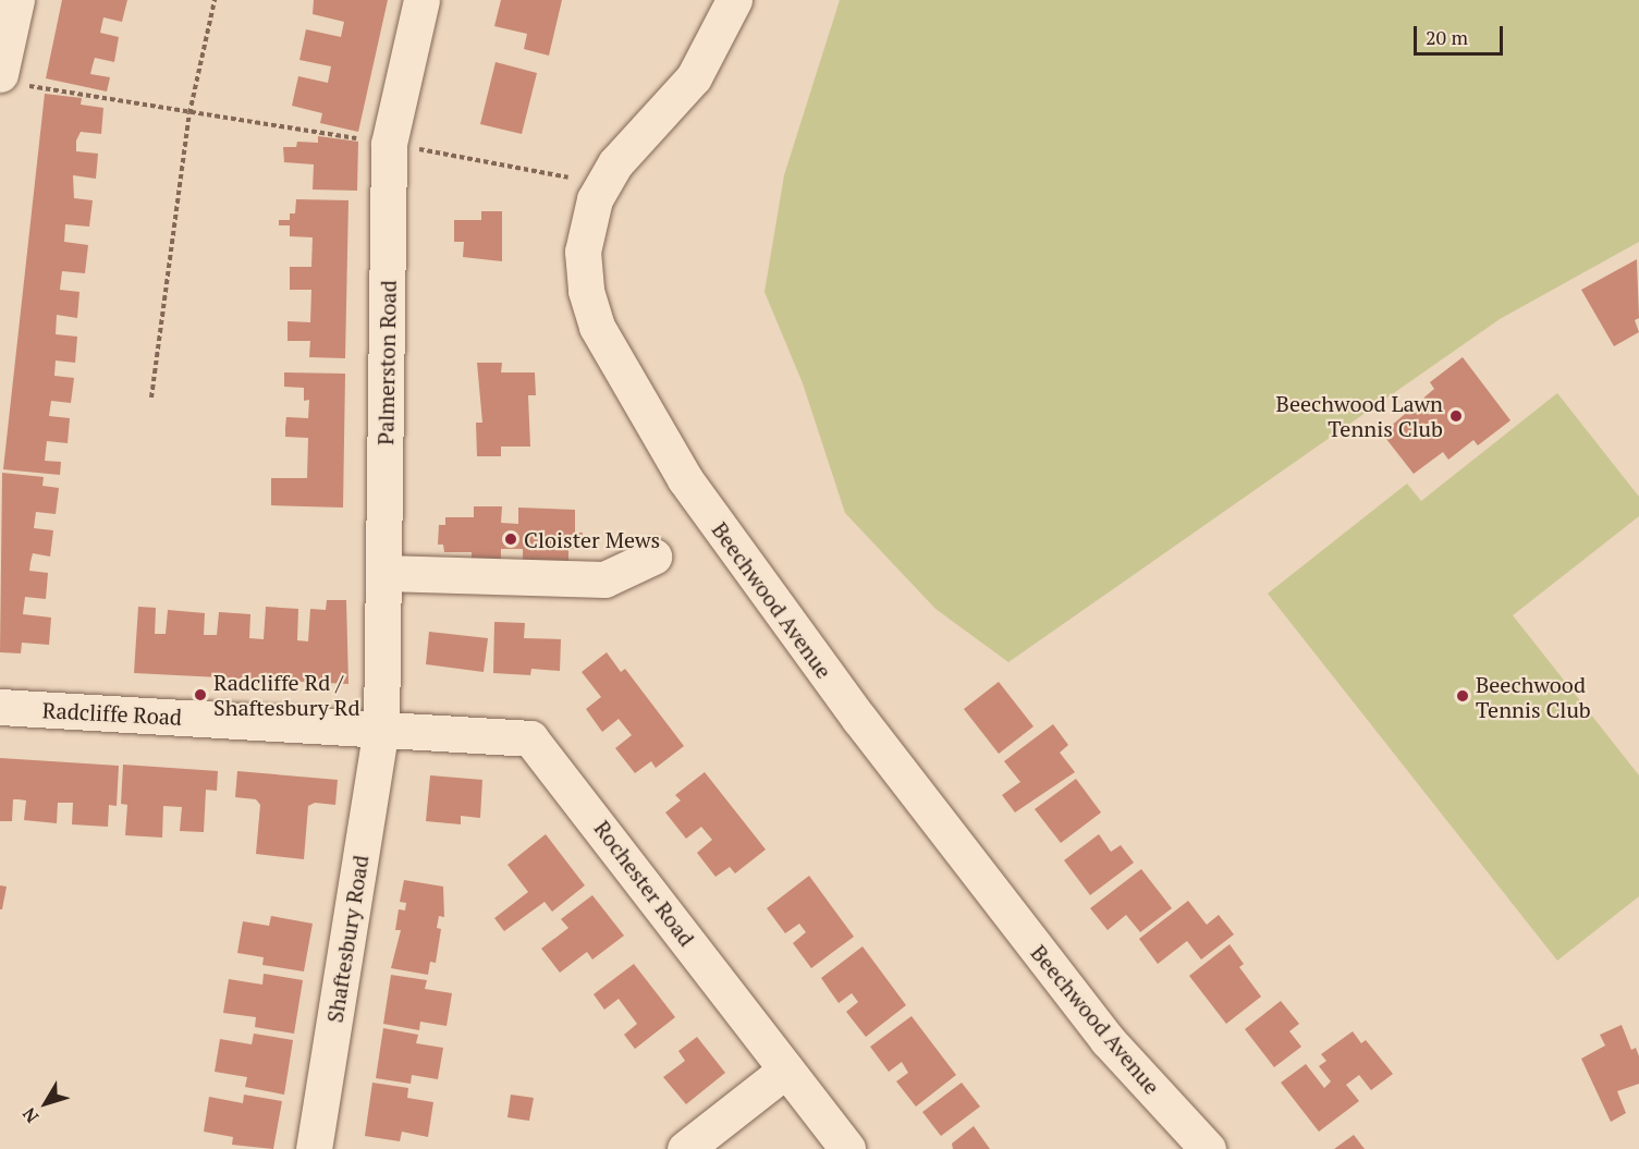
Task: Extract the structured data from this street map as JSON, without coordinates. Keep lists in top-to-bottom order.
{
  "streets": {
    "street": [
      "Palmerston Road",
      "Beechwood Avenue",
      "Radcliffe Road",
      "Rochester Road",
      "Shaftesbury Road"
    ]
  },
  "crossings": [
    ["Palmerston Road", "Radcliffe Road"],
    ["Palmerston Road", "Rochester Road"],
    ["Palmerston Road", "Shaftesbury Road"],
    ["Radcliffe Road", "Rochester Road"],
    ["Radcliffe Road", "Shaftesbury Road"],
    ["Rochester Road", "Shaftesbury Road"]
  ],
  "places": [
    "Beechwood Lawn Tennis Club",
    "Cloister Mews",
    "Radcliffe Rd / Shaftesbury Rd",
    "Beechwood Tennis Club"
  ],
  "scale_bar": "20 m",
  "north": "bottom left"
}
